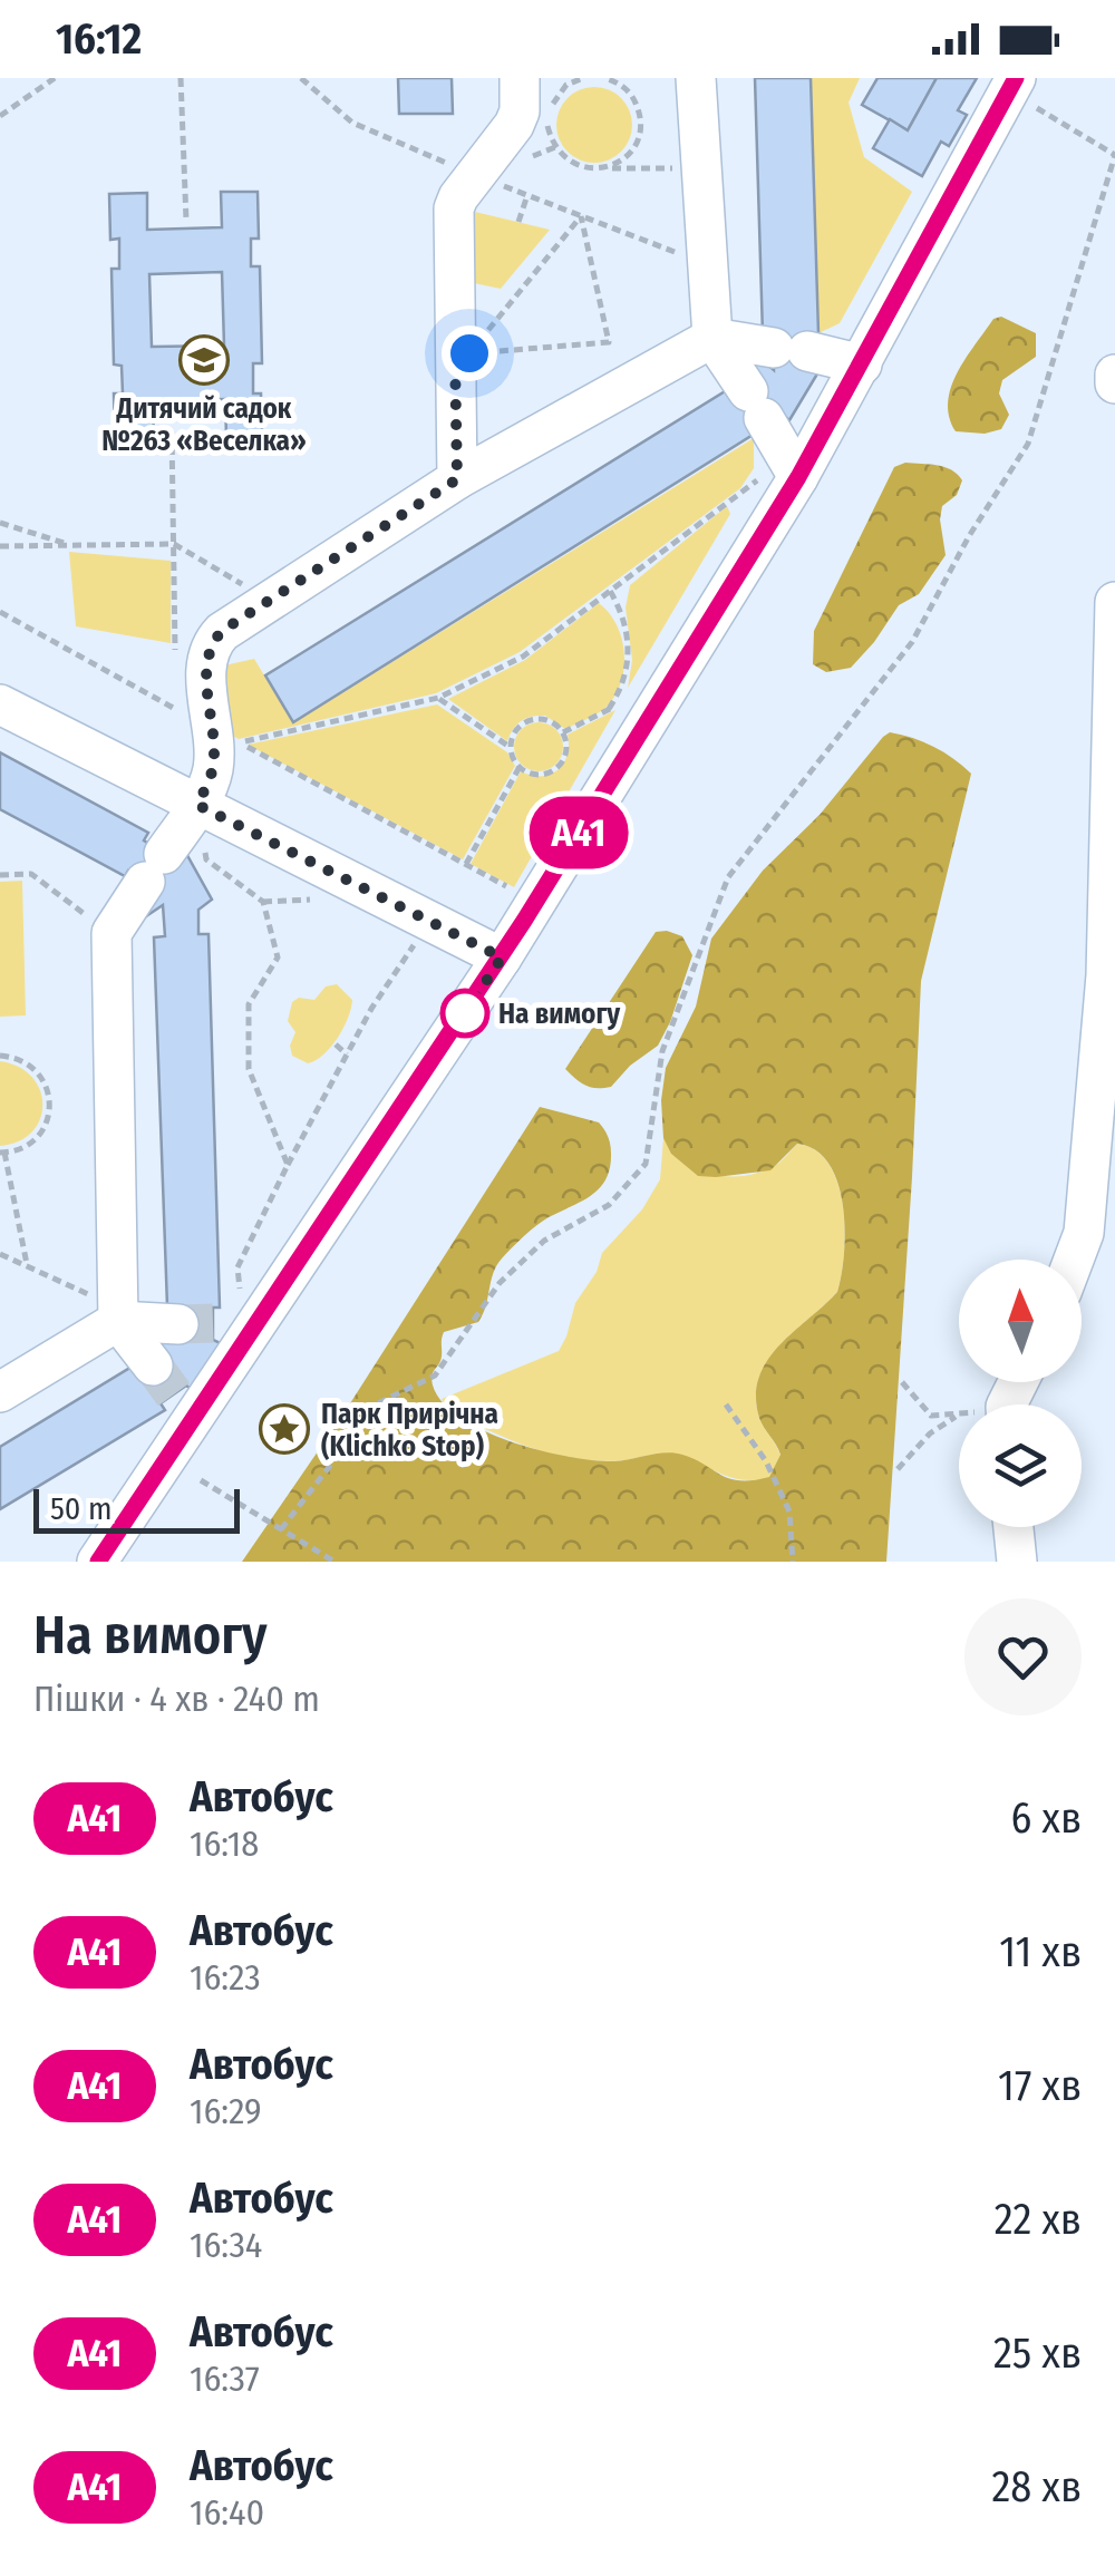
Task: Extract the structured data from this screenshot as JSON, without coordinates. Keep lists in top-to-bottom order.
{
  "places": {
    "school or university": ["Дитячий садок №263 «Веселка»"],
    "other": ["На вимогу"],
    "place": ["Парк Прирічна (Klichko Stop)"]
  },
  "lines": ["bus line A41"],
  "scale_bar": "50 m",
  "north": "top",
  "page": {
    "status": "16:12",
    "on_map": "A41",
    "scale": "50 m",
    "heading": ["На вимогу", "Пішки · 4 хв · 240 m"],
    "list": [
      {
        "mark": "A41",
        "name": "Автобус",
        "note": "16:18",
        "value": "6 хв"
      },
      {
        "mark": "A41",
        "name": "Автобус",
        "note": "16:23",
        "value": "11 хв"
      },
      {
        "mark": "A41",
        "name": "Автобус",
        "note": "16:29",
        "value": "17 хв"
      },
      {
        "mark": "A41",
        "name": "Автобус",
        "note": "16:34",
        "value": "22 хв"
      },
      {
        "mark": "A41",
        "name": "Автобус",
        "note": "16:37",
        "value": "25 хв"
      },
      {
        "mark": "A41",
        "name": "Автобус",
        "note": "16:40",
        "value": "28 хв"
      }
    ]
  }
}
